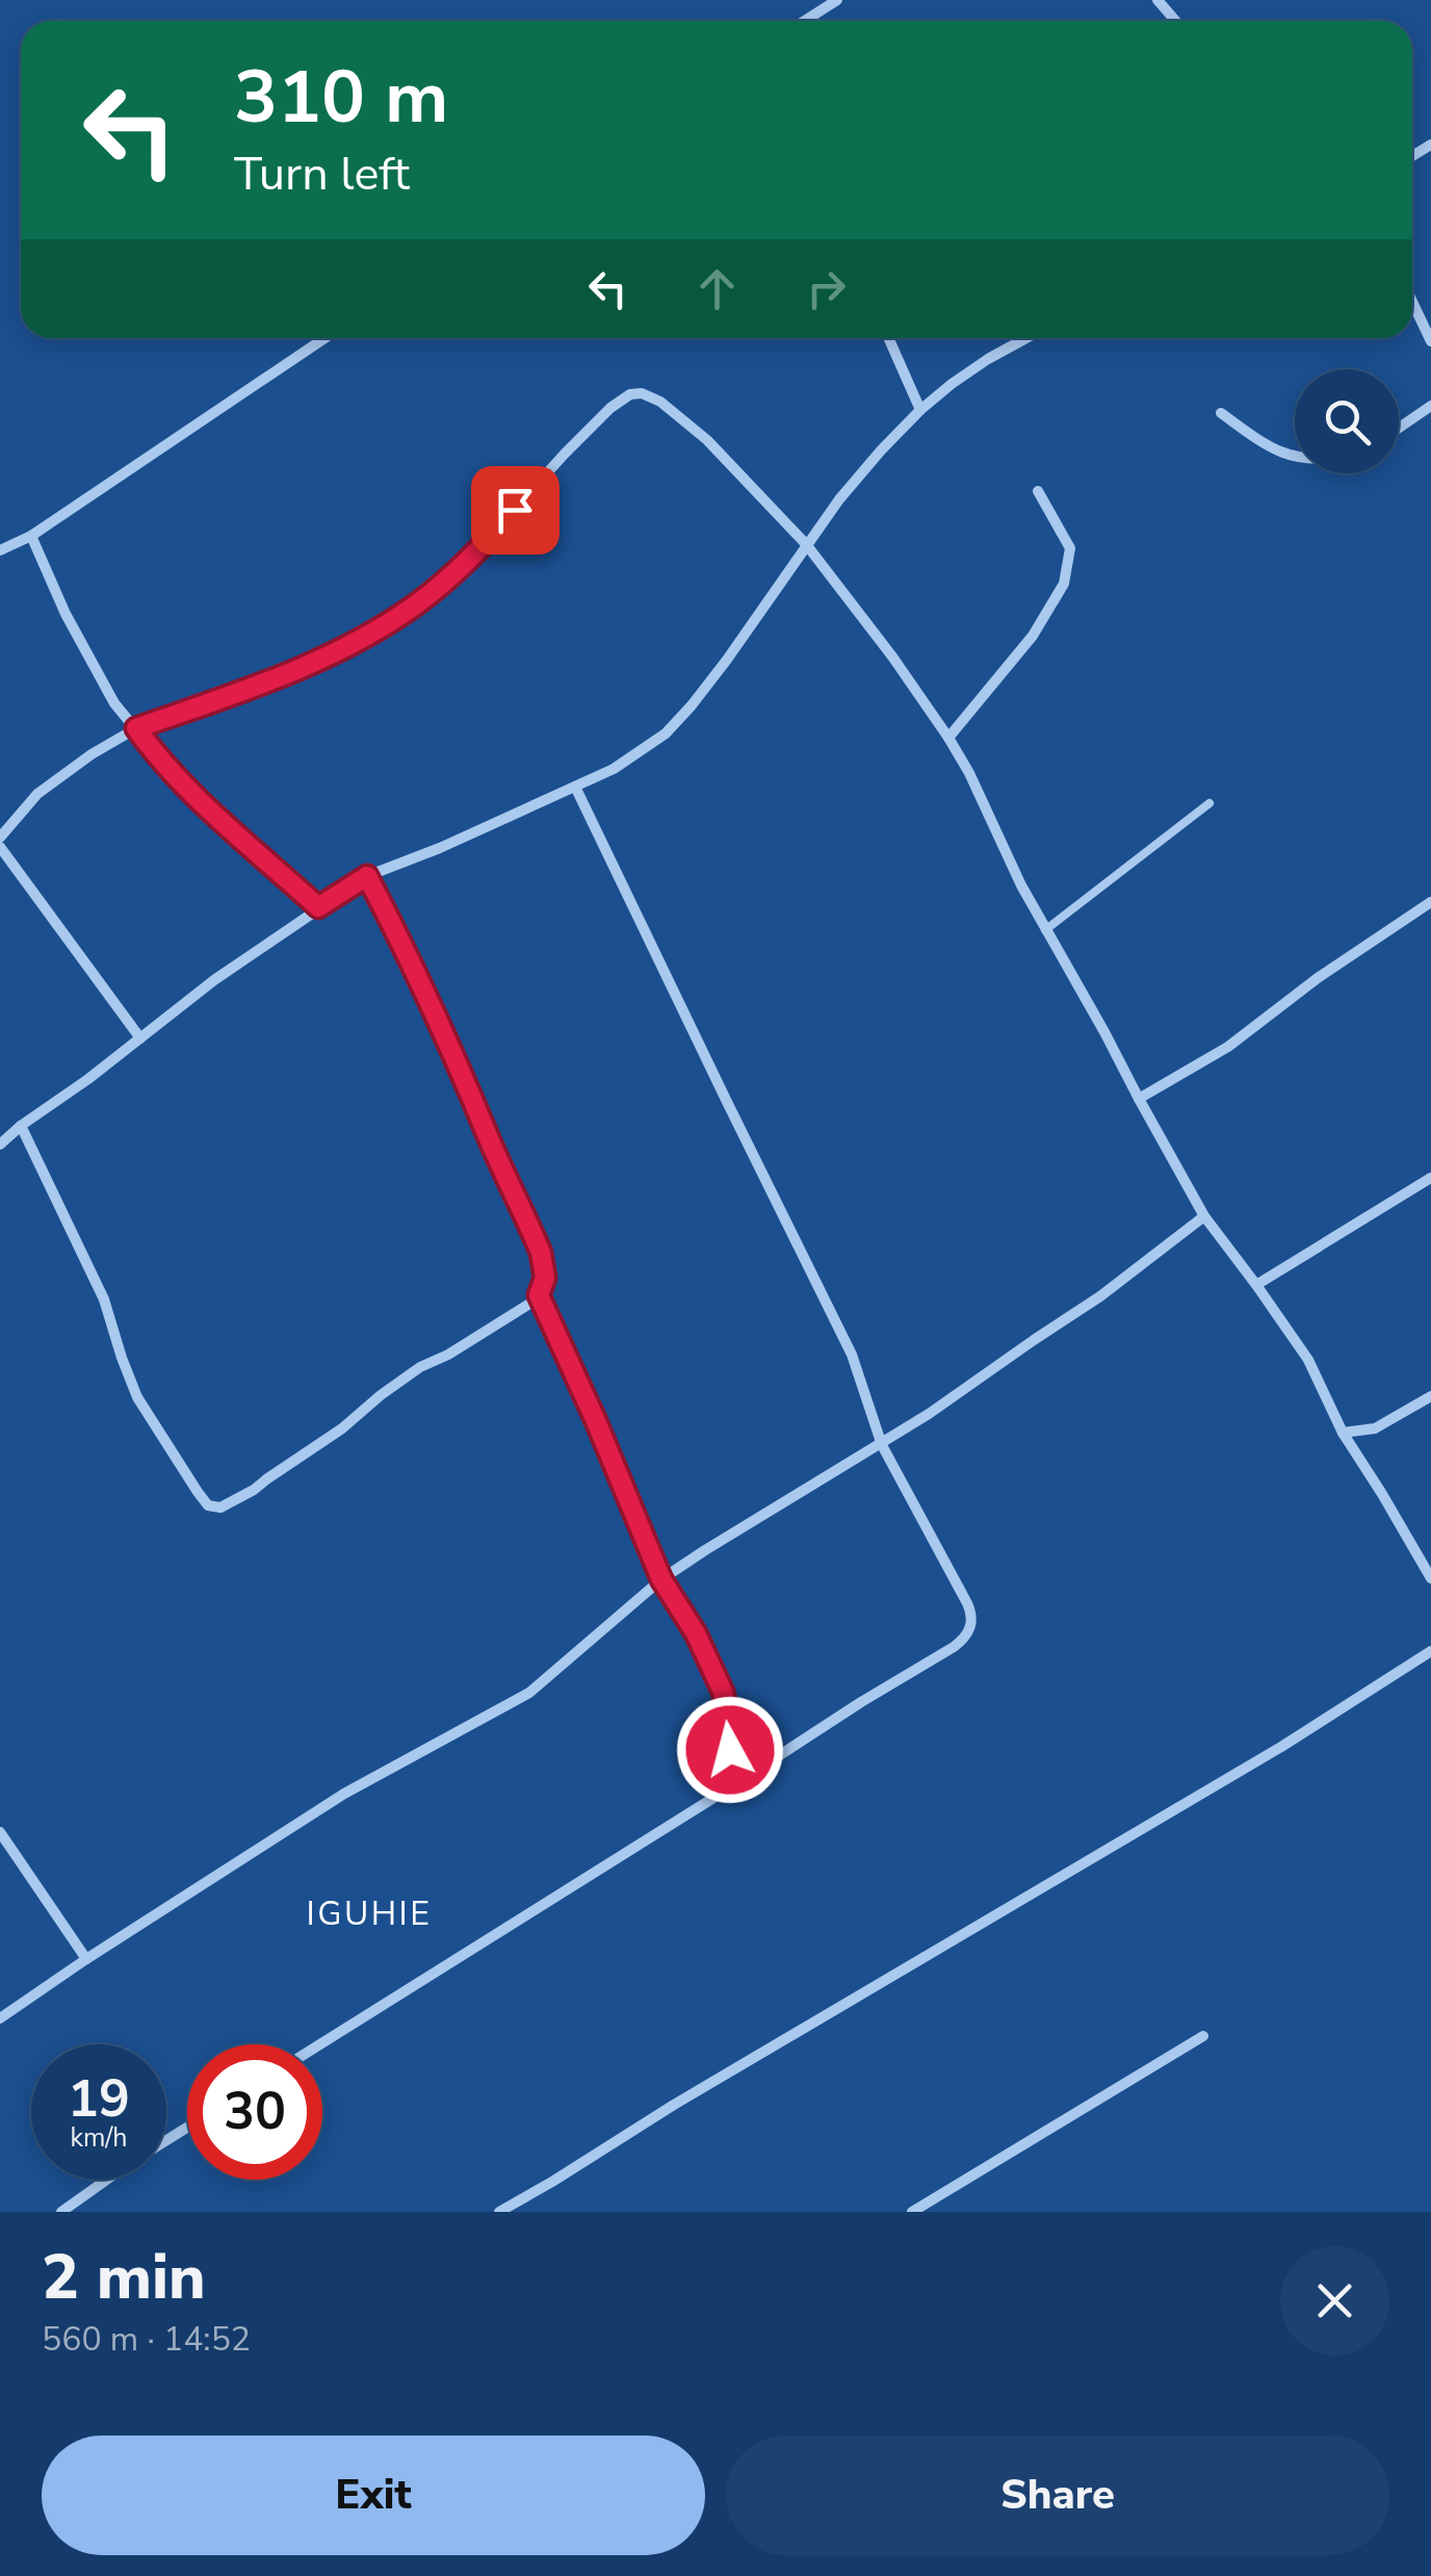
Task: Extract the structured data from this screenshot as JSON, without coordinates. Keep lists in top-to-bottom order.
{
  "districts": ["IGUHIE"],
  "page": {
    "turn": ["310 m", "Turn left"],
    "speed": "19 km/h",
    "limit": "30",
    "heading": ["2 min", "560 m · 14:52"],
    "buttons": ["Exit", "Share"]
  }
}
